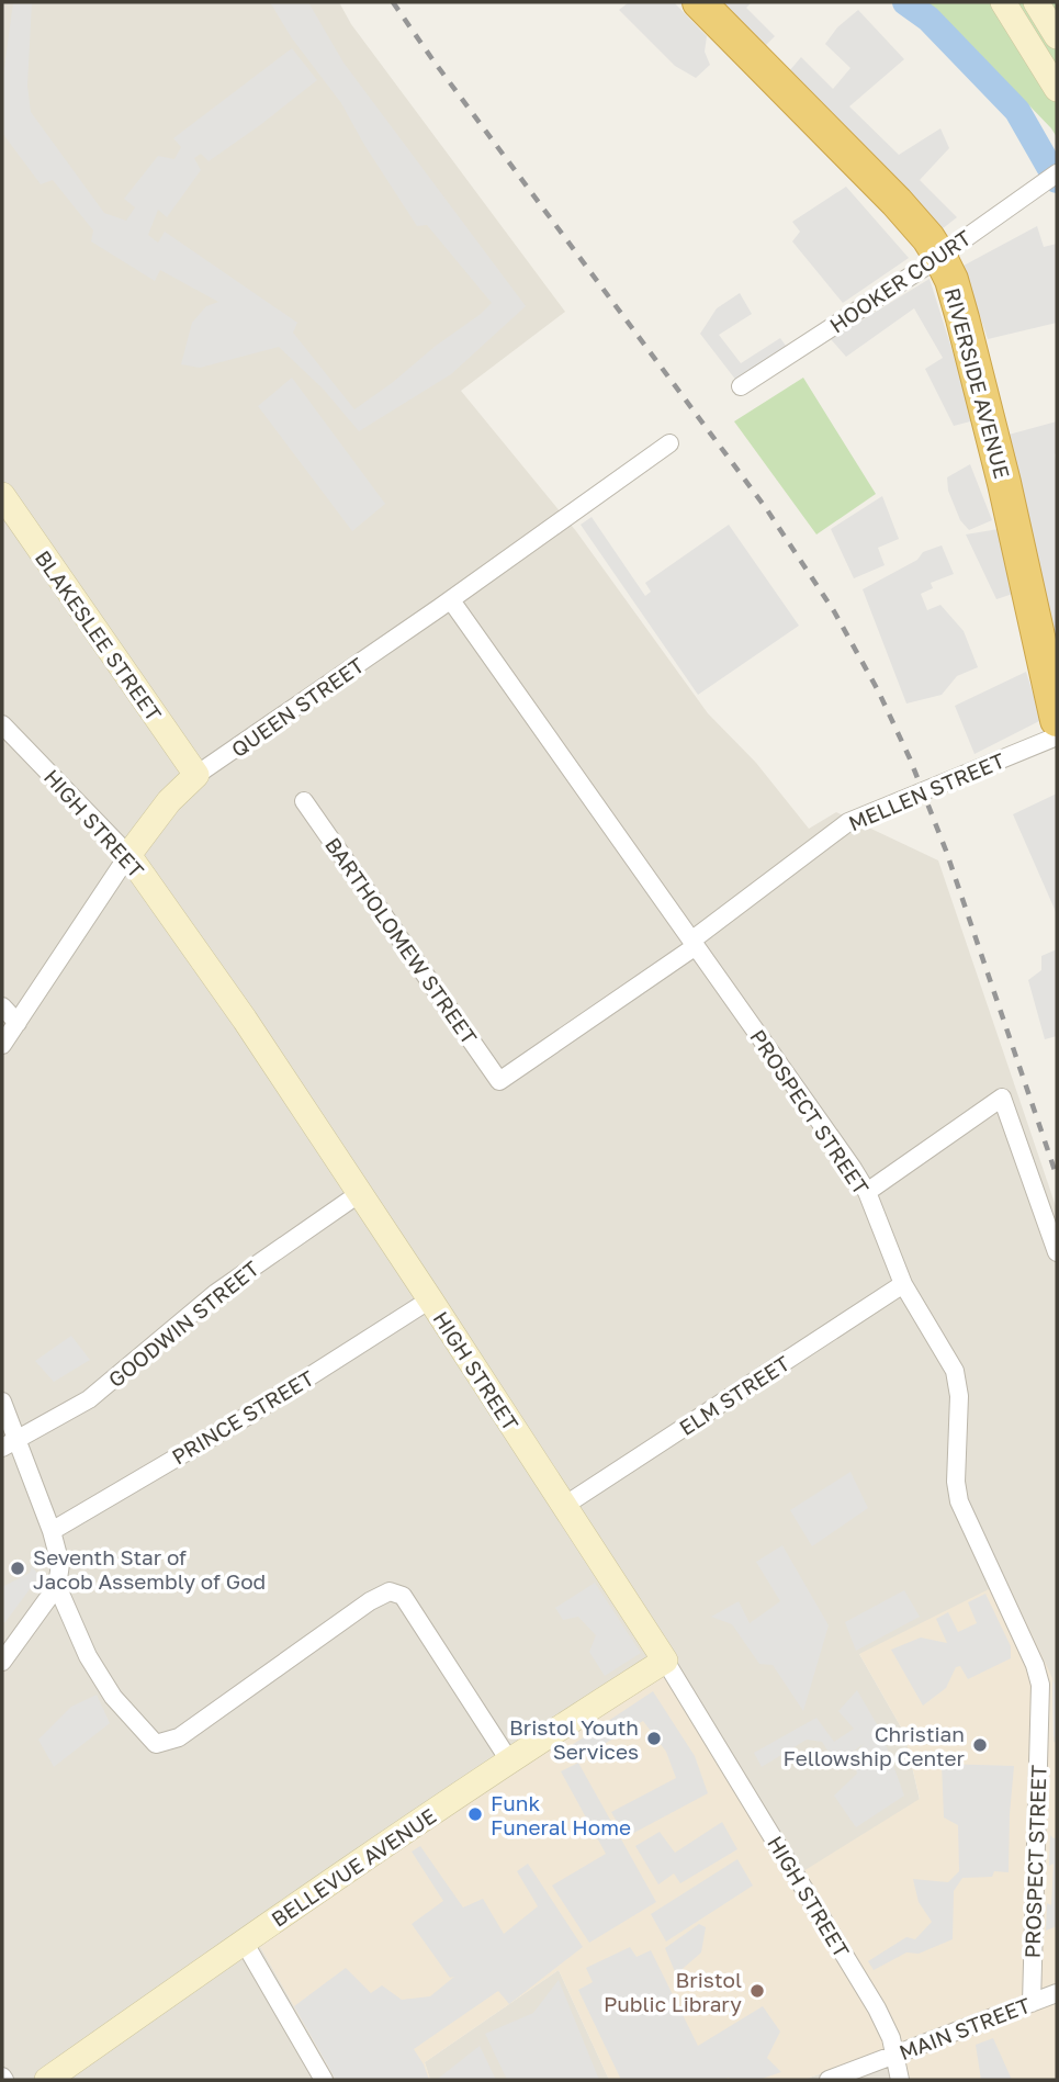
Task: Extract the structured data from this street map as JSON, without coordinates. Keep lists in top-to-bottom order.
{
  "streets": {
    "highway": ["RIVERSIDE AVENUE"],
    "street": [
      "HOOKER COURT",
      "BLAKESLEE STREET",
      "QUEEN STREET",
      "MELLEN STREET",
      "HIGH STREET",
      "BARTHOLOMEW STREET",
      "PROSPECT STREET",
      "GOODWIN STREET",
      "ELM STREET",
      "PRINCE STREET",
      "BELLEVUE AVENUE",
      "MAIN STREET"
    ]
  },
  "crossings": [
    ["HOOKER COURT", "RIVERSIDE AVENUE"],
    ["BLAKESLEE STREET", "QUEEN STREET"],
    ["QUEEN STREET", "HIGH STREET"],
    ["QUEEN STREET", "PROSPECT STREET"],
    ["MELLEN STREET", "BARTHOLOMEW STREET"],
    ["MELLEN STREET", "PROSPECT STREET"],
    ["HIGH STREET", "GOODWIN STREET"],
    ["HIGH STREET", "ELM STREET"],
    ["HIGH STREET", "PRINCE STREET"],
    ["HIGH STREET", "BELLEVUE AVENUE"],
    ["HIGH STREET", "MAIN STREET"],
    ["PROSPECT STREET", "ELM STREET"],
    ["PROSPECT STREET", "MAIN STREET"]
  ],
  "places": [
    "Seventh Star of Jacob Assembly of God",
    "Bristol Youth Services",
    "Christian Fellowship Center",
    "Funk Funeral Home",
    "Bristol Public Library"
  ]
}
